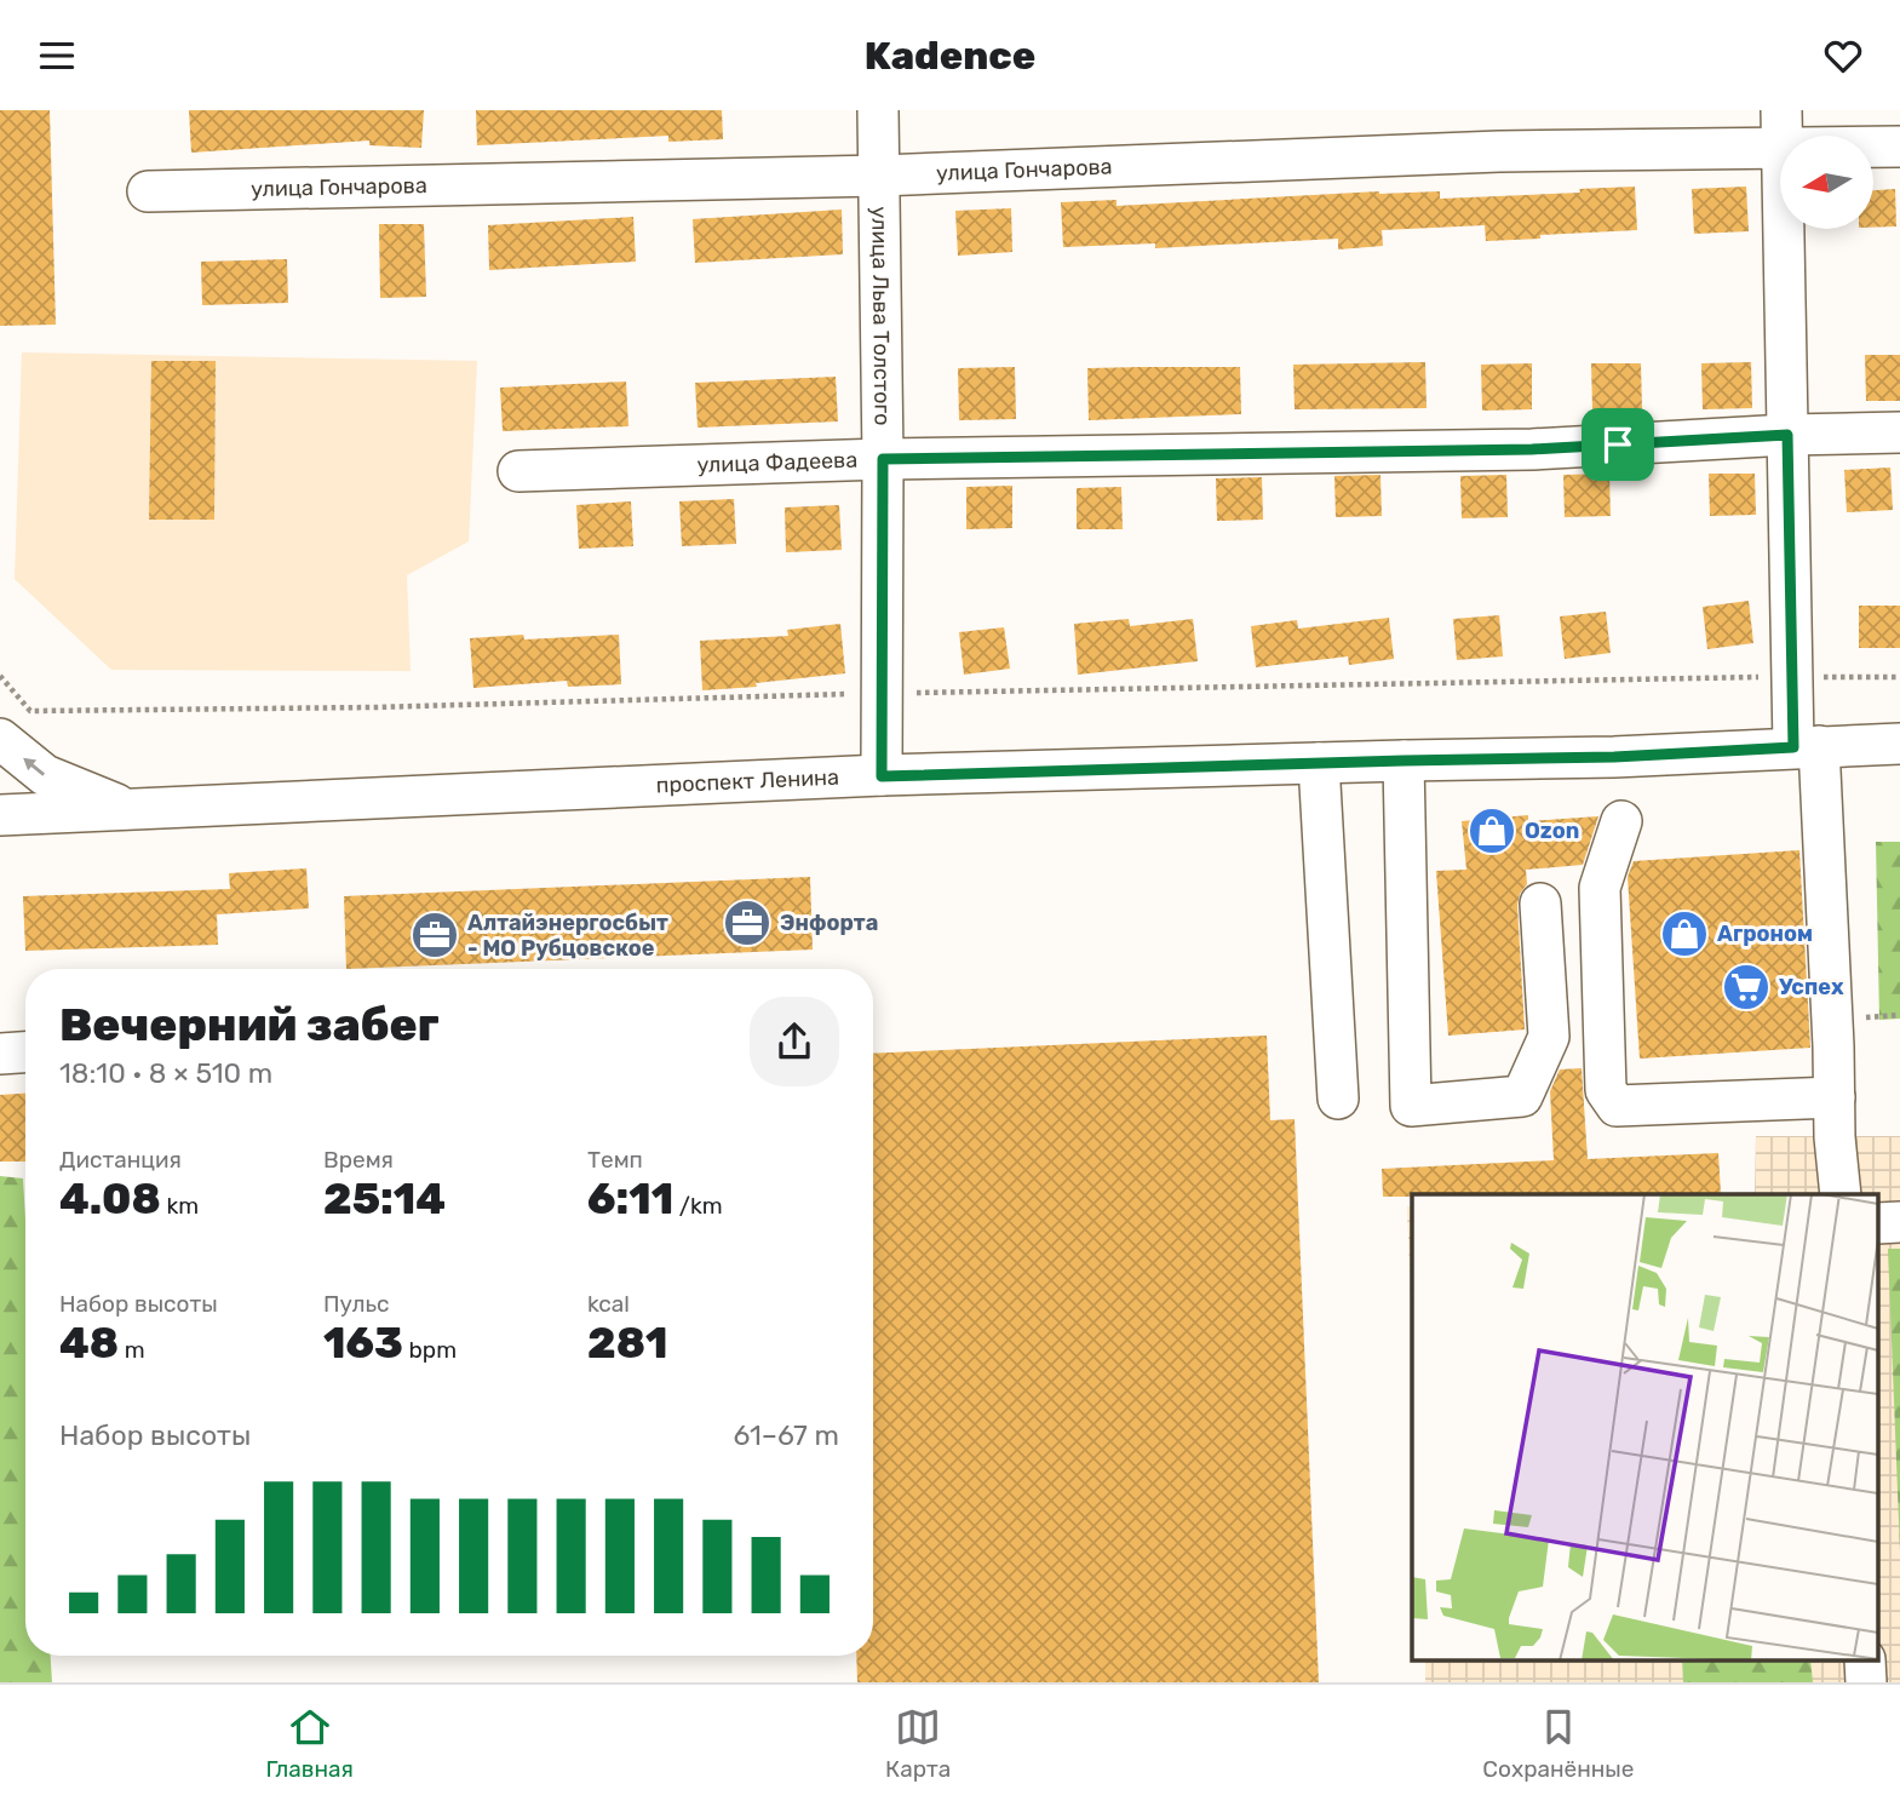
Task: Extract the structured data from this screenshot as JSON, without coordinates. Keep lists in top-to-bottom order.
{
  "streets": {
    "street": [
      "улица Гончарова",
      "улица Льва Толстого",
      "улица Фадеева",
      "проспект Ленина"
    ]
  },
  "crossings": [
    ["улица Гончарова", "улица Льва Толстого"],
    ["улица Льва Толстого", "улица Фадеева"],
    ["улица Льва Толстого", "проспект Ленина"]
  ],
  "places": {
    "shop": ["Ozon", "Агроном"],
    "office": ["Энфорта", "Алтайэнергосбыт - МО Рубцовское"],
    "supermarket": ["Успех"]
  },
  "north": "left",
  "page": {
    "header": "Kadence",
    "heading": ["Вечерний забег", "18:10 · 8 × 510 m"],
    "stats": [
      ["Дистанция", "4.08 km"],
      ["Время", "25:14"],
      ["Темп", "6:11 /km"],
      ["Набор высоты", "48 m"],
      ["Пульс", "163 bpm"],
      ["kcal", "281"]
    ],
    "chart": ["Набор высоты", "61–67 m"],
    "tabs": ["Главная", "Карта", "Сохранённые"]
  }
}
